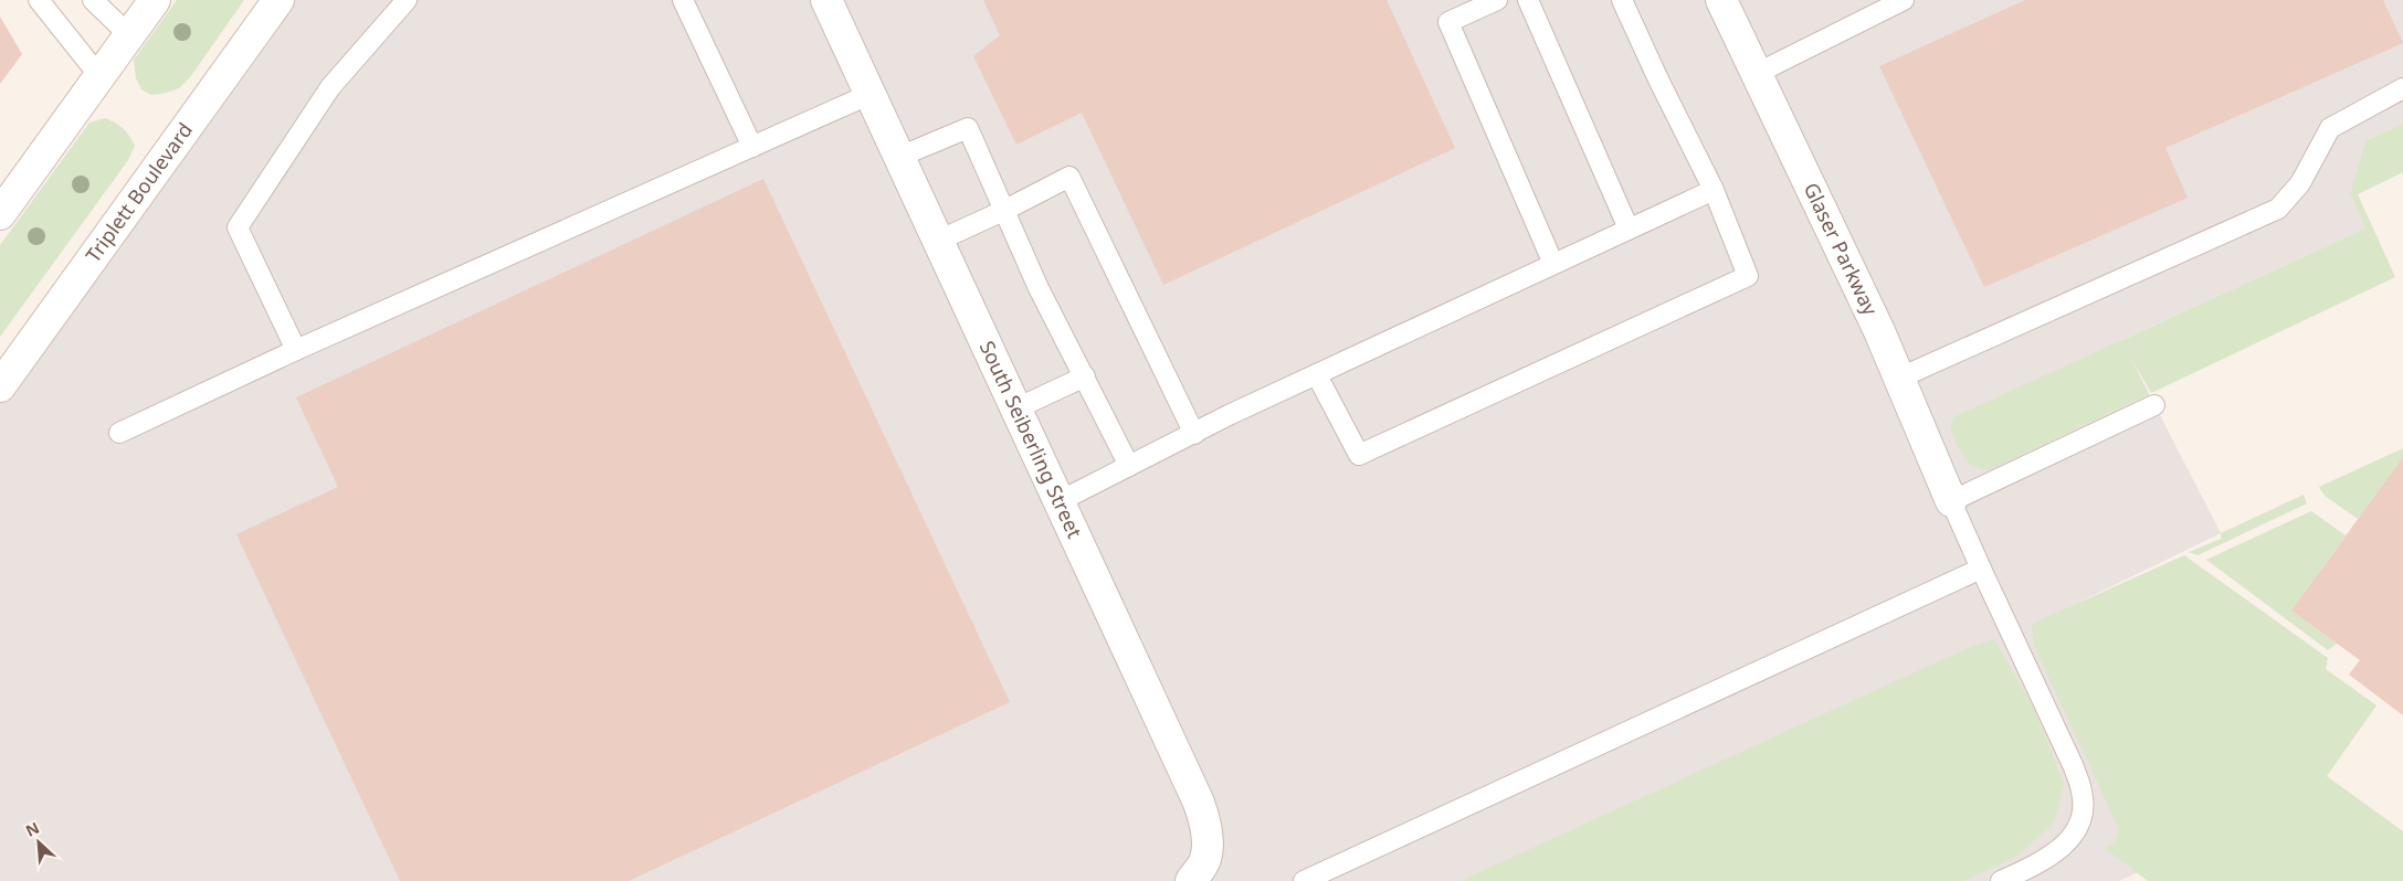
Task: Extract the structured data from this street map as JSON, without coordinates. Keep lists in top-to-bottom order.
{
  "streets": {
    "street": ["Triplett Boulevard", "Glaser Parkway", "South Seiberling Street"]
  },
  "north": "top left"
}
